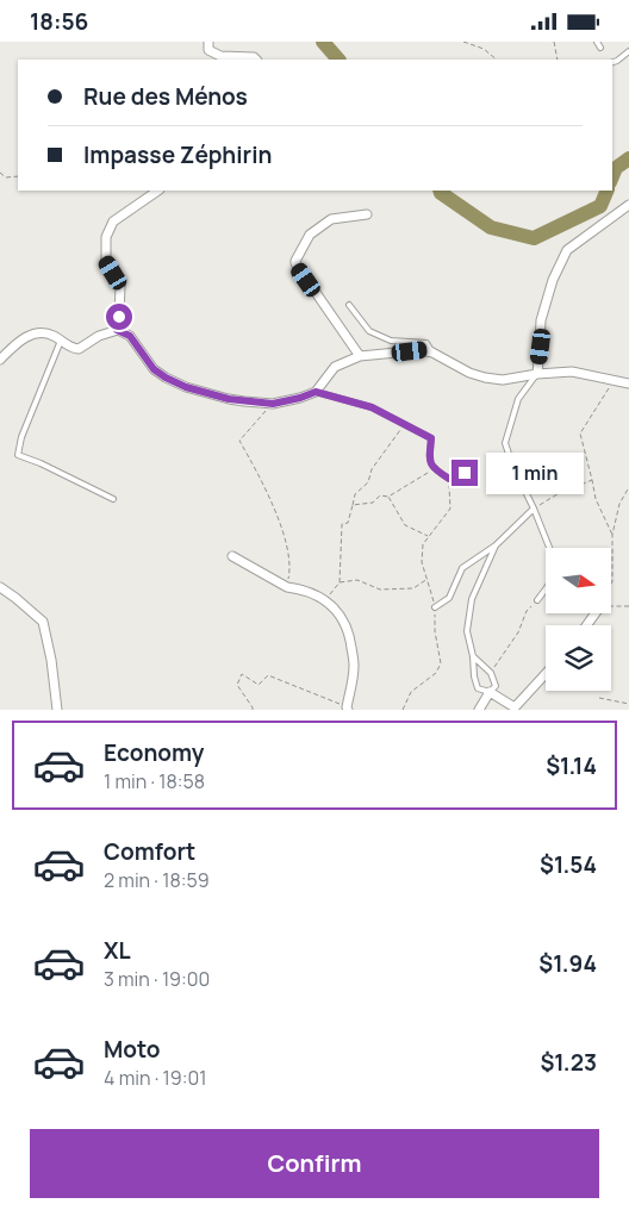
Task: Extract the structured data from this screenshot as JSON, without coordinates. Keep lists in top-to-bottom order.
{
  "north": "right",
  "page": {
    "status": "18:56",
    "banner": ["Rue des Ménos", "Impasse Zéphirin"],
    "bubble": "1 min",
    "list": [
      {
        "name": "Economy",
        "note": "1 min · 18:58",
        "value": "$1.14"
      },
      {
        "name": "Comfort",
        "note": "2 min · 18:59",
        "value": "$1.54"
      },
      {
        "name": "XL",
        "note": "3 min · 19:00",
        "value": "$1.94"
      },
      {
        "name": "Moto",
        "note": "4 min · 19:01",
        "value": "$1.23"
      }
    ],
    "buttons": "Confirm"
  }
}
